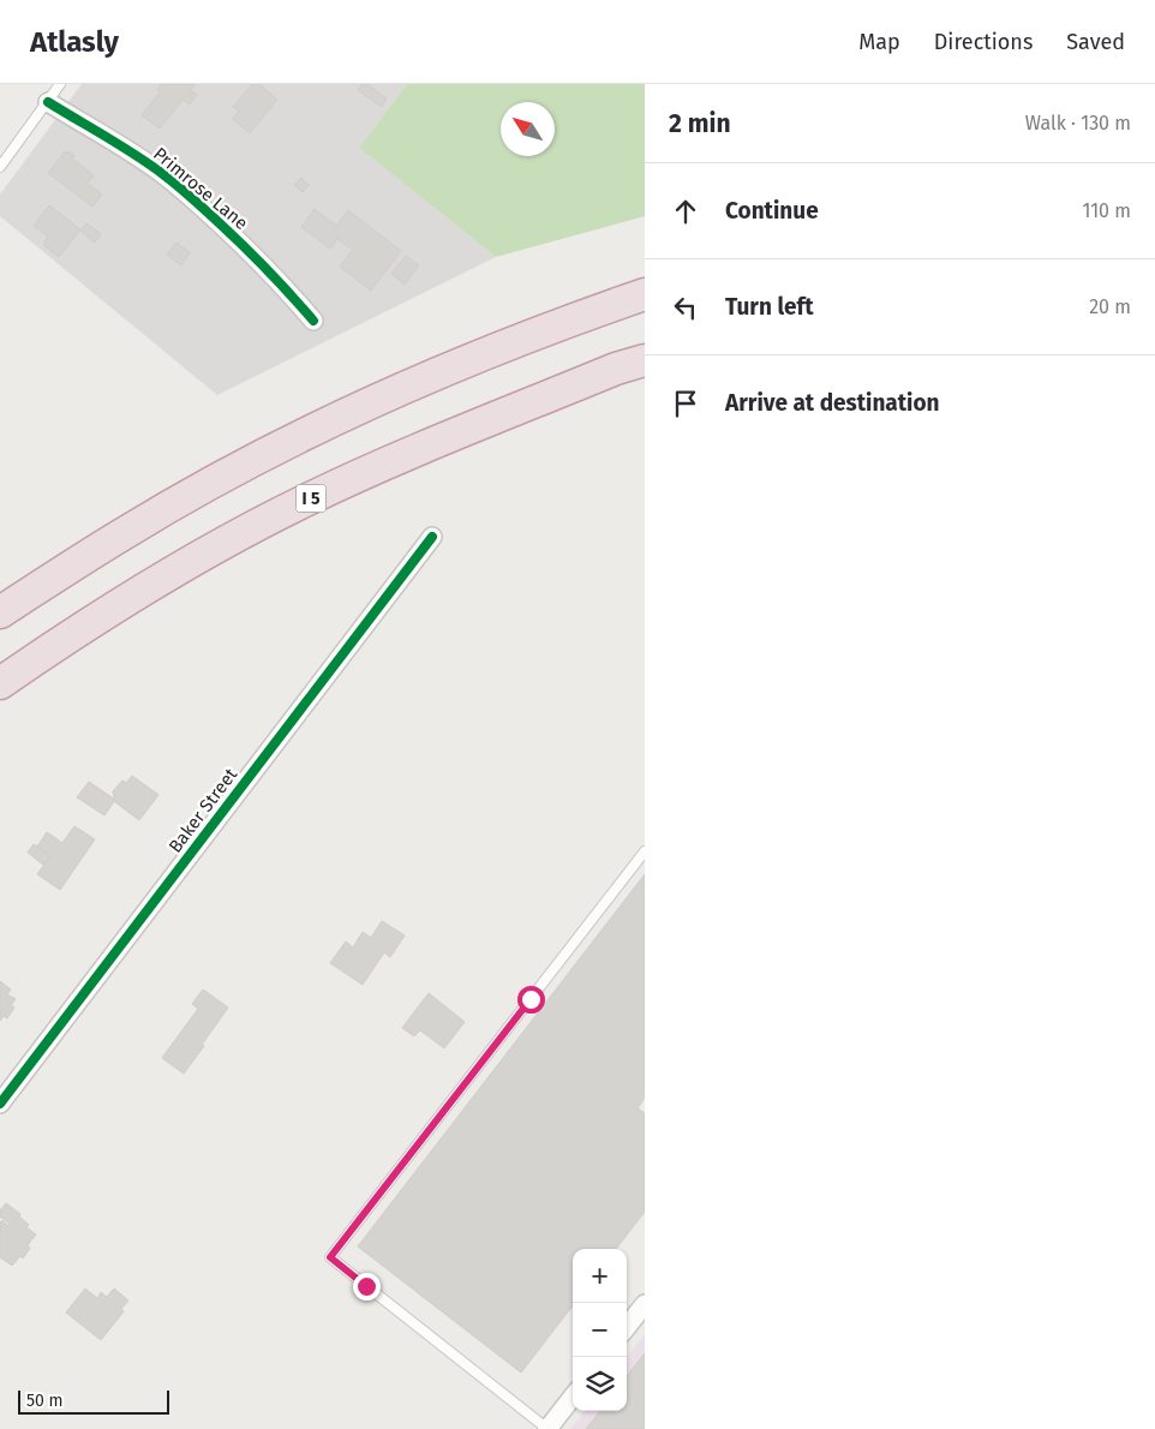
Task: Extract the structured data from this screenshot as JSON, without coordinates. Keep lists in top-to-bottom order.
{
  "streets": {
    "highway": ["I 5"],
    "street": ["Primrose Lane", "Baker Street"]
  },
  "scale_bar": "50 m",
  "north": "top left",
  "page": {
    "header": "Atlasly",
    "nav": ["Map", "Directions", "Saved"],
    "heading": ["2 min", "Walk · 130 m"],
    "list": [
      ["Continue", "110 m"],
      ["Turn left", "20 m"],
      "Arrive at destination"
    ],
    "map_buttons": ["+", "−"],
    "scale": "50 m"
  }
}
